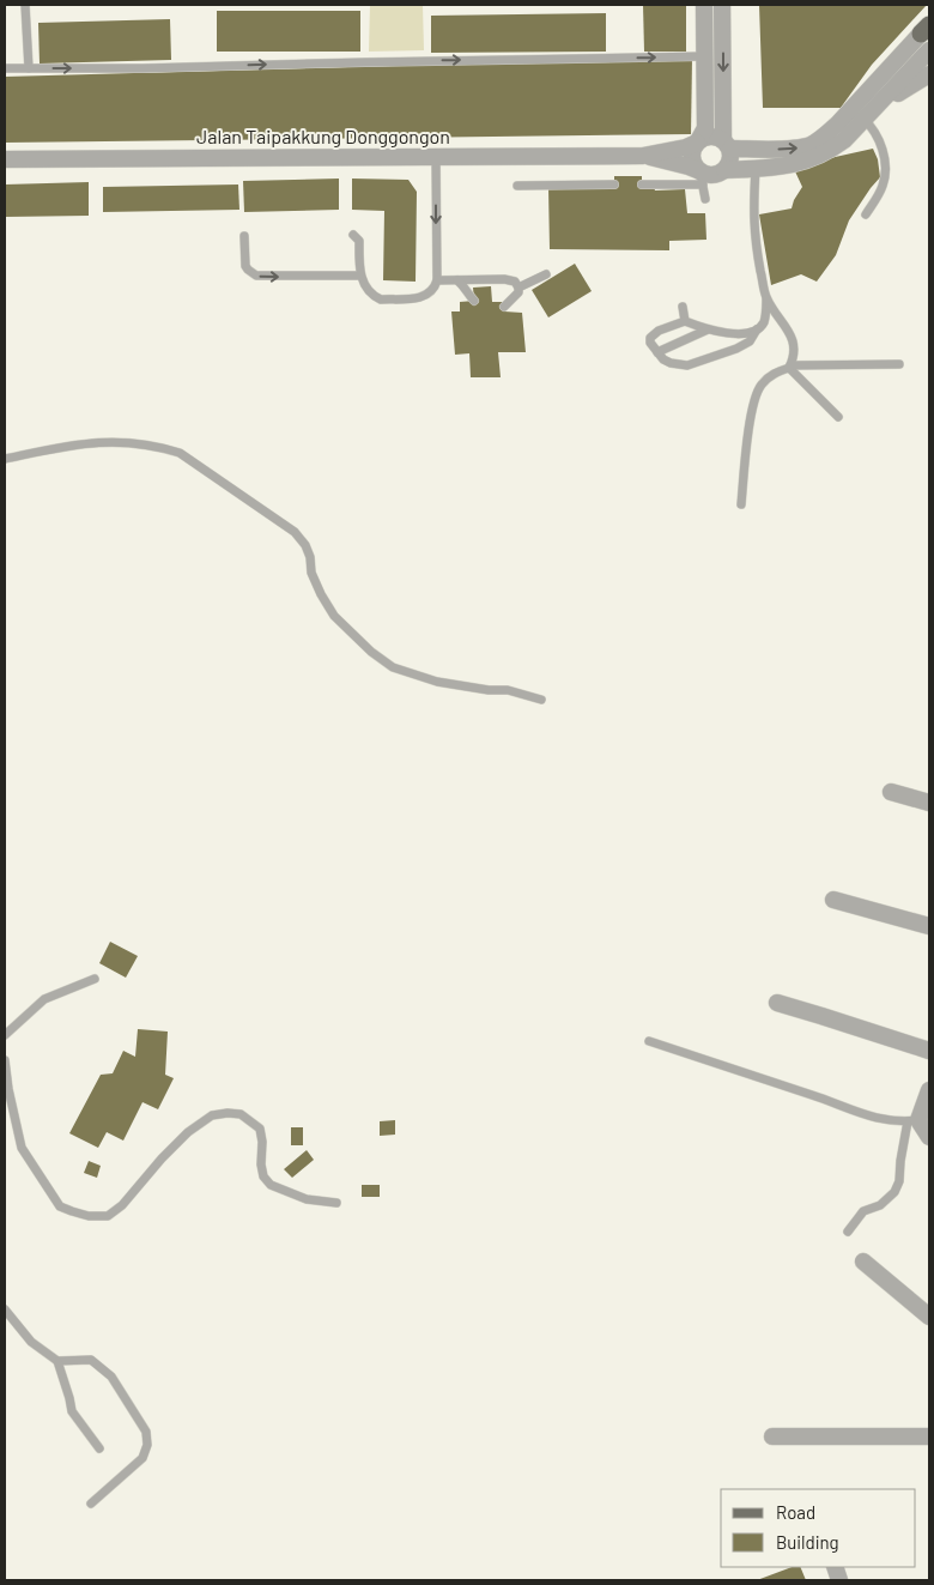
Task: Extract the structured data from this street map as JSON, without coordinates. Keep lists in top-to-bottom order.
{
  "streets": {
    "street": ["Jalan Taipakkung Donggongon"]
  },
  "legend": ["Road", "Building"]
}
